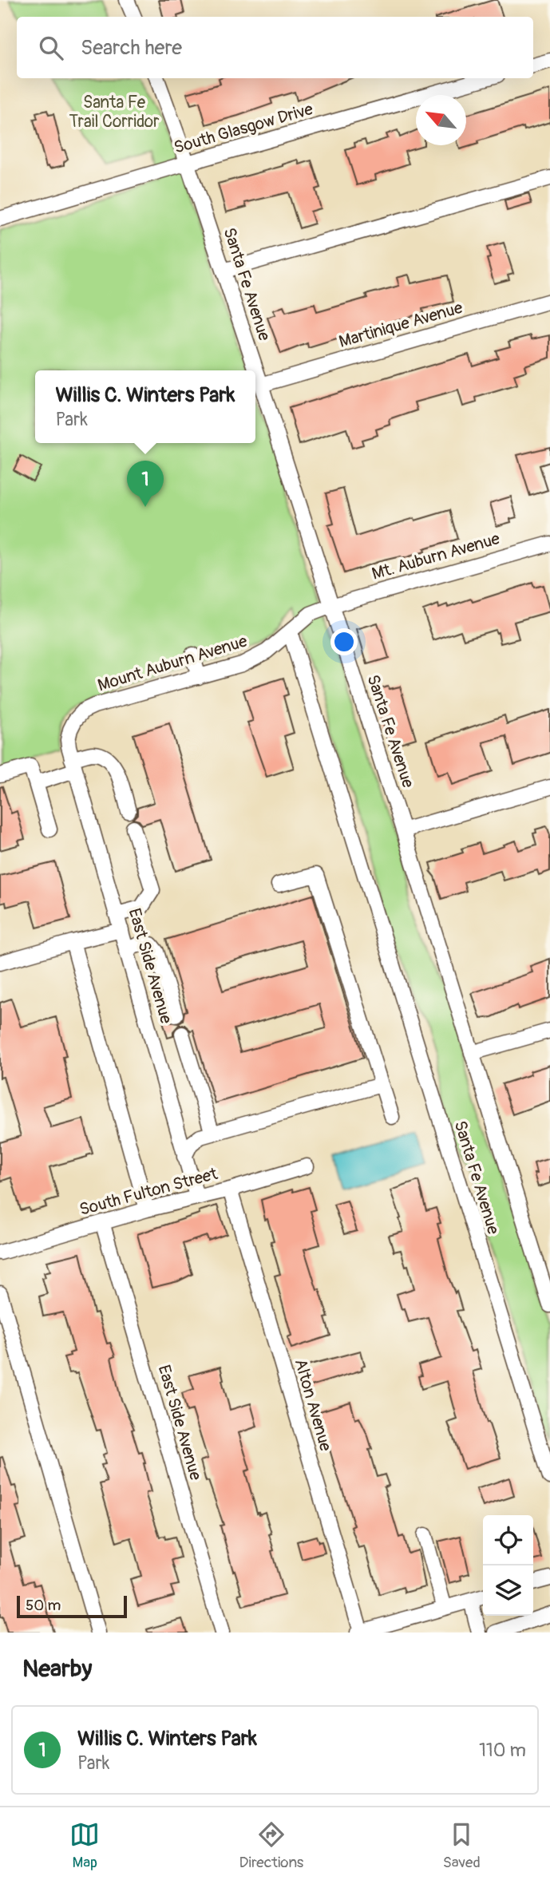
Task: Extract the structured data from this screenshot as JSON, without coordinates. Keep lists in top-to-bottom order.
{
  "streets": {
    "street": [
      "South Glasgow Drive",
      "Santa Fe Avenue",
      "Martinique Avenue",
      "Mt. Auburn Avenue",
      "Mount Auburn Avenue",
      "East Side Avenue",
      "South Fulton Street",
      "Alton Avenue"
    ]
  },
  "crossings": [
    ["South Glasgow Drive", "Santa Fe Avenue"],
    ["Santa Fe Avenue", "Martinique Avenue"],
    ["Santa Fe Avenue", "Mt. Auburn Avenue"],
    ["Santa Fe Avenue", "Mount Auburn Avenue"],
    ["Mt. Auburn Avenue", "Mount Auburn Avenue"],
    ["Mount Auburn Avenue", "East Side Avenue"],
    ["East Side Avenue", "South Fulton Street"],
    ["South Fulton Street", "Alton Avenue"]
  ],
  "parks": ["Santa Fe Trail Corridor"],
  "scale_bar": "50 m",
  "north": "top left",
  "page": {
    "search": "Search here",
    "popup": ["Willis C. Winters Park", "Park"],
    "pins": "1",
    "scale": "50 m",
    "heading": "Nearby",
    "list": [
      {
        "mark": "1",
        "name": "Willis C. Winters Park",
        "note": "Park",
        "value": "110 m"
      }
    ],
    "nav": ["Map", "Directions", "Saved"]
  }
}
